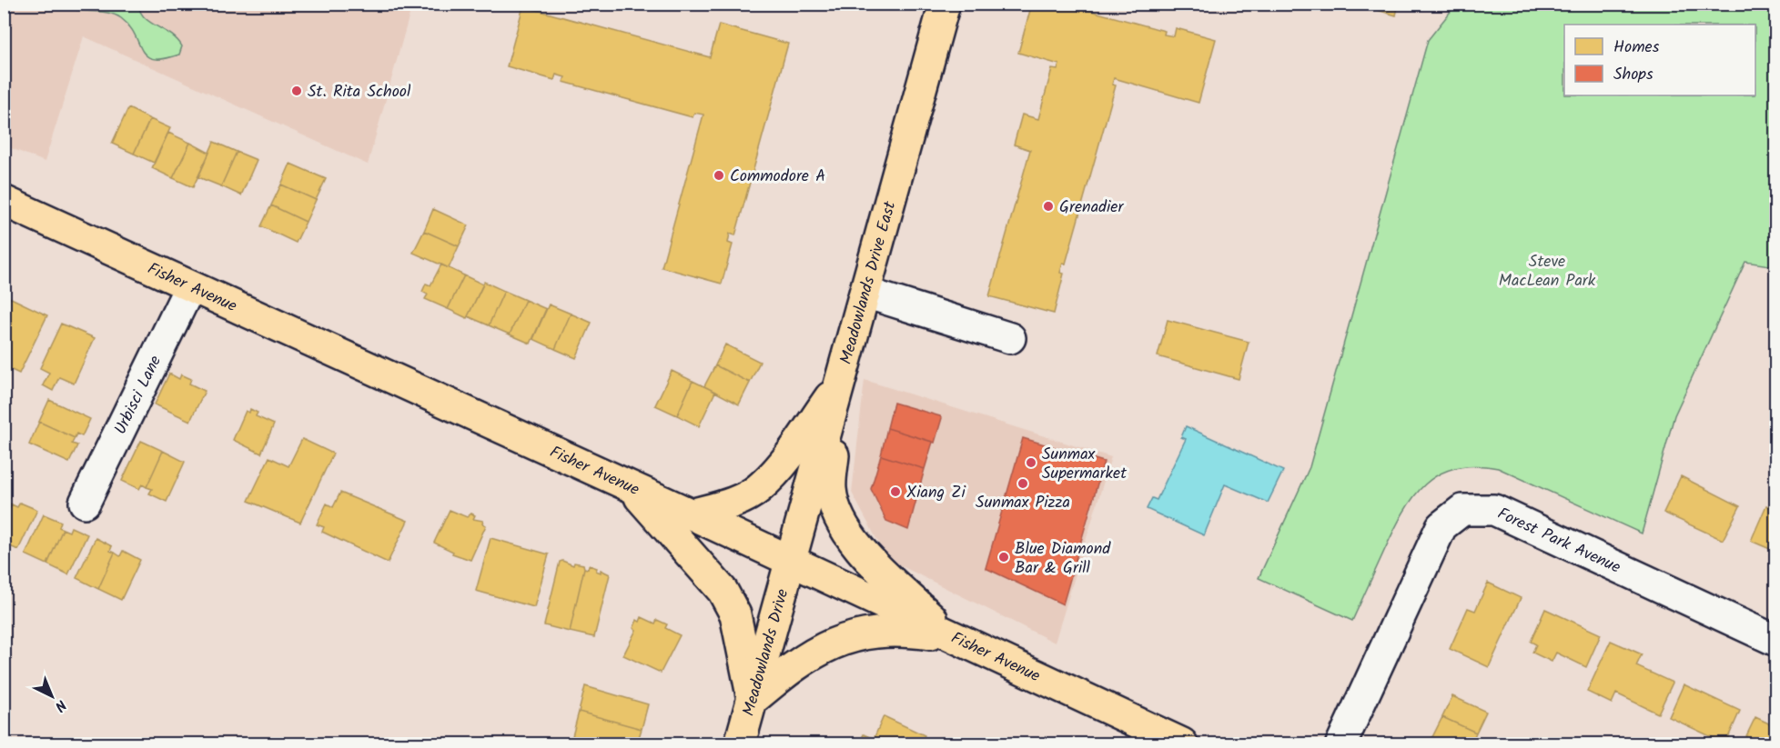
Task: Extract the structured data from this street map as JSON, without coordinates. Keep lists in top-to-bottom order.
{
  "streets": {
    "main road": ["Meadowlands Drive East", "Fisher Avenue", "Meadowlands Drive"],
    "street": ["Urbisci Lane", "Forest Park Avenue"]
  },
  "crossings": [
    ["Meadowlands Drive East", "Fisher Avenue"],
    ["Meadowlands Drive East", "Meadowlands Drive"],
    ["Fisher Avenue", "Urbisci Lane"],
    ["Fisher Avenue", "Meadowlands Drive"]
  ],
  "parks": ["Steve MacLean Park"],
  "places": [
    "St. Rita School",
    "Commodore A",
    "Grenadier",
    "Sunmax Supermarket",
    "Sunmax Pizza",
    "Xiang Zi",
    "Blue Diamond Bar & Grill"
  ],
  "legend": ["Homes", "Shops"],
  "north": "bottom right"
}
